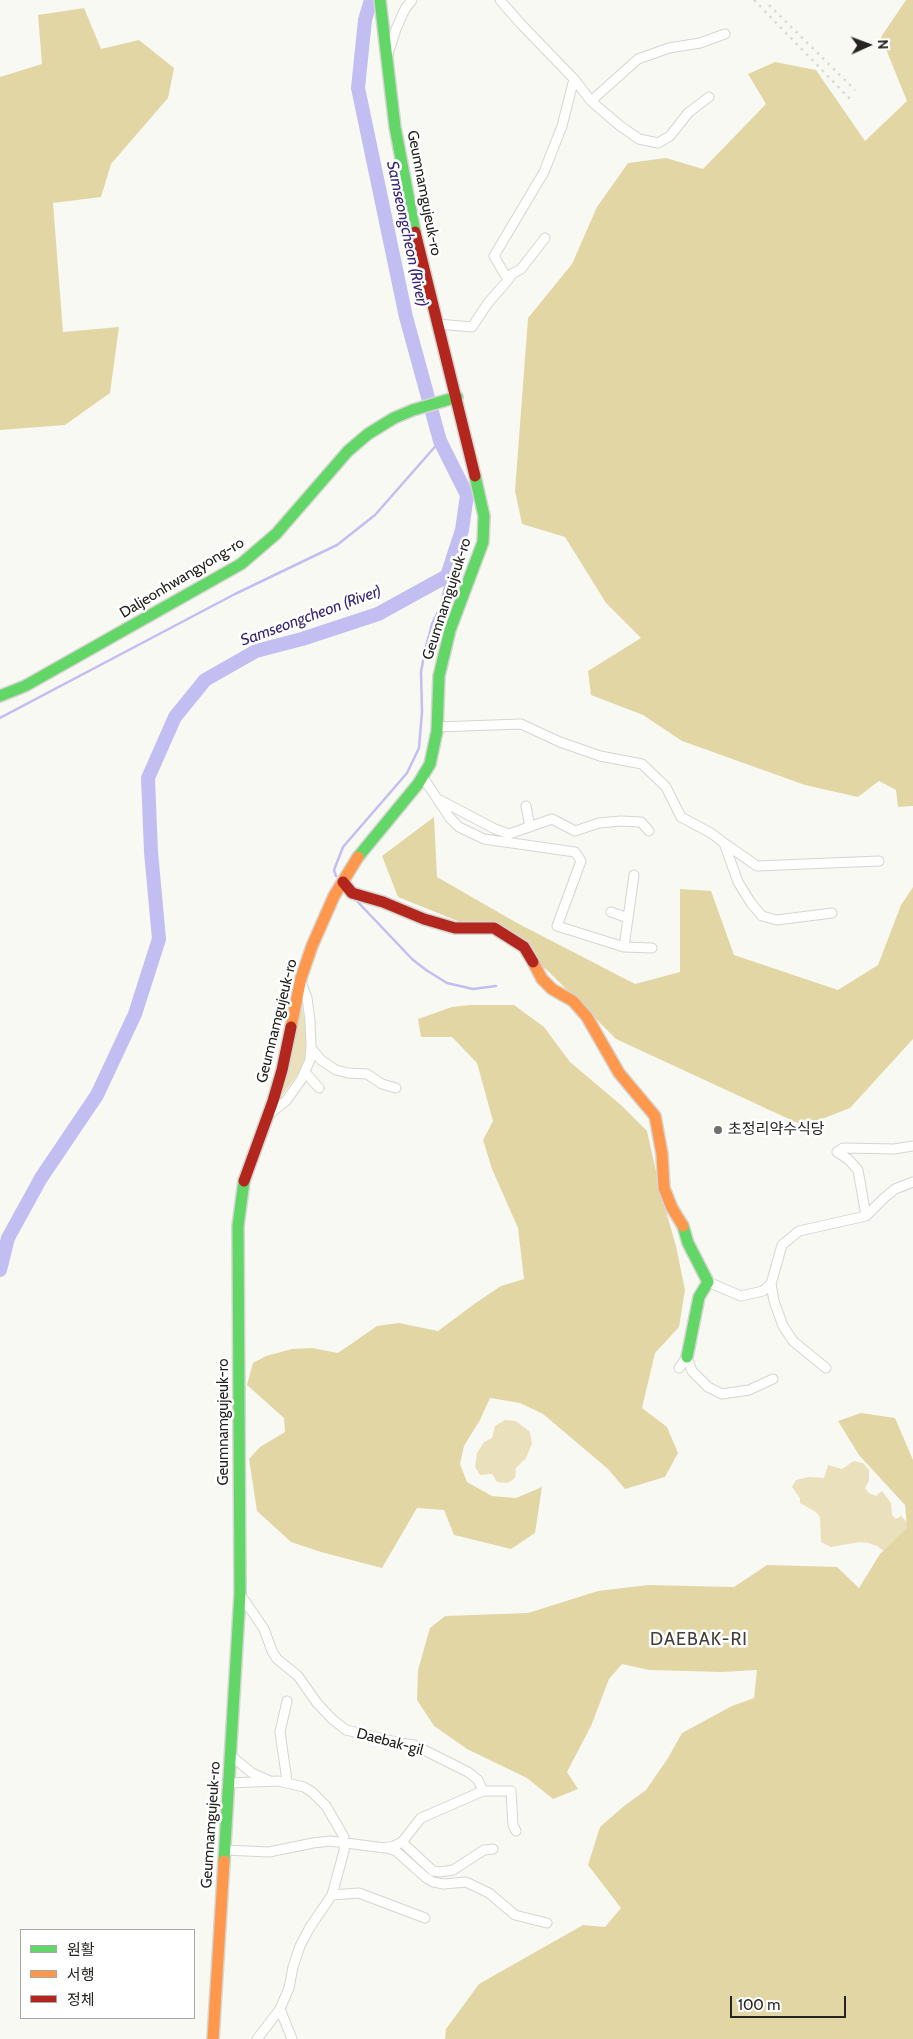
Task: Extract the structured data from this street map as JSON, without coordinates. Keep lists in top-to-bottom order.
{
  "streets": {
    "main road": ["Geumnamgujeuk-ro", "Daljeonhwangyong-ro"],
    "street": ["Daebak-gil"]
  },
  "crossings": [
    ["Geumnamgujeuk-ro", "Daljeonhwangyong-ro"],
    ["Geumnamgujeuk-ro", "Daebak-gil"]
  ],
  "districts": ["DAEBAK-RI"],
  "water": ["Samseongcheon (River)"],
  "places": ["초정리약수식당"],
  "legend": ["원활", "서행", "정체"],
  "scale_bar": "100 m",
  "north": "right"
}
